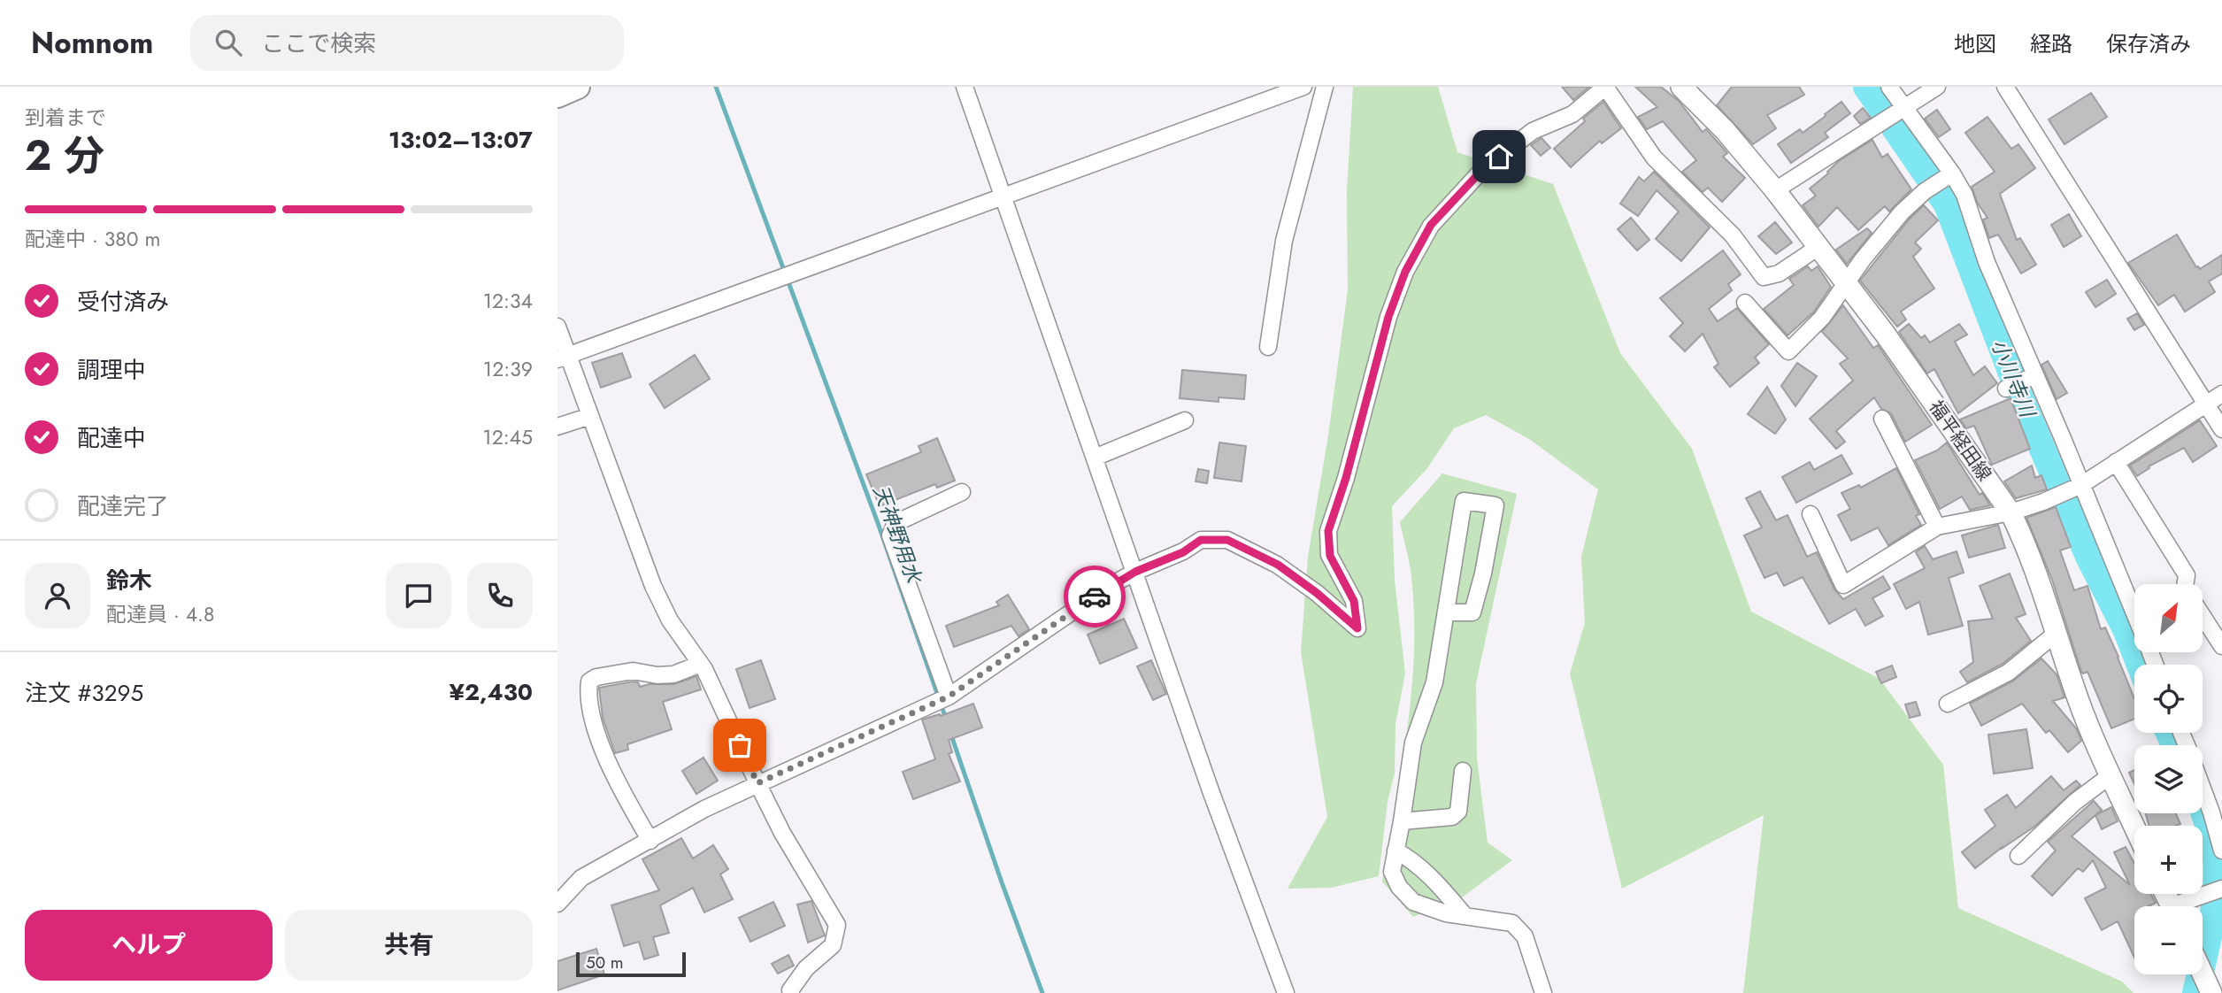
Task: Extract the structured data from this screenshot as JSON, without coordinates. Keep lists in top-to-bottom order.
{
  "streets": {
    "main road": ["福平経田線"]
  },
  "water": ["小川寺川", "天神野用水"],
  "scale_bar": "50 m",
  "north": "top right",
  "page": {
    "header": "Nomnom",
    "search": "ここで検索",
    "nav": ["地図", "経路", "保存済み"],
    "heading": ["2 分", "到着まで", "13:02–13:07"],
    "panel": [
      "鈴木",
      "配達員 · 4.8",
      "注文 #3295",
      "¥2,430"
    ],
    "bar": "配達中 · 380 m",
    "list": [
      ["受付済み", "12:34"],
      ["調理中", "12:39"],
      ["配達中", "12:45"],
      "配達完了"
    ],
    "map_buttons": ["+", "−"],
    "buttons": ["ヘルプ", "共有"],
    "scale": "50 m"
  }
}
